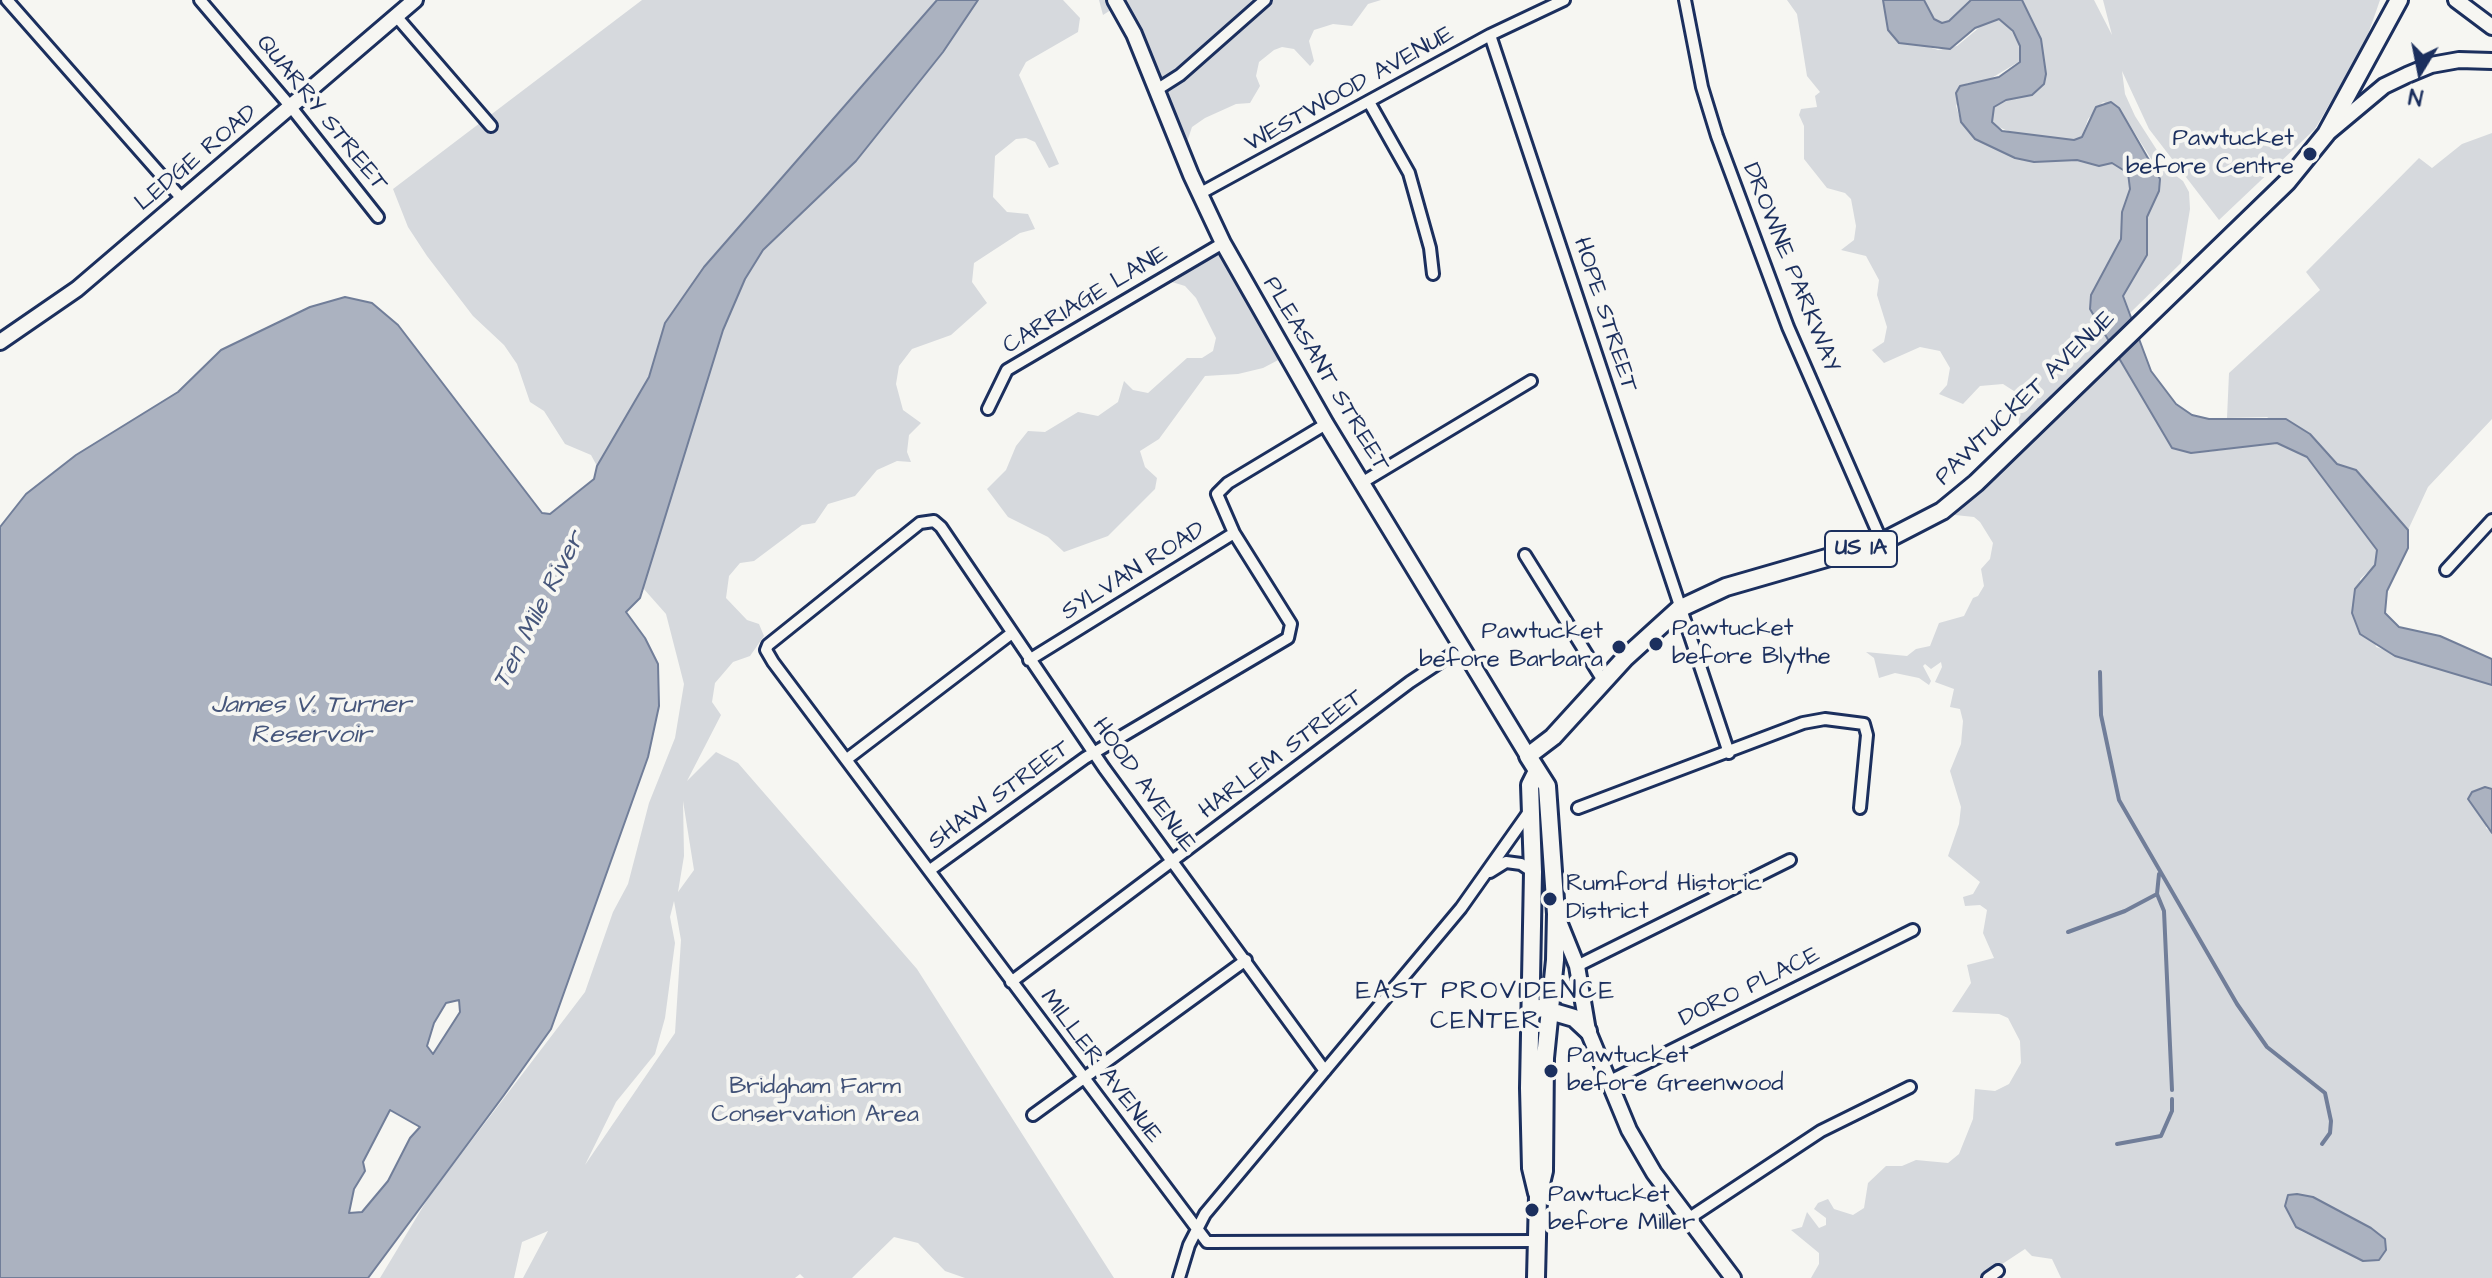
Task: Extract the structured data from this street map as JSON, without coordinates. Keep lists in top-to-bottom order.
{
  "streets": {
    "main road": [
      "LEDGE ROAD",
      "PLEASANT STREET",
      "PAWTUCKET AVENUE",
      "US 1A"
    ],
    "street": [
      "WESTWOOD AVENUE",
      "QUARRY STREET",
      "DROWNE PARKWAY",
      "CARRIAGE LANE",
      "HOPE STREET",
      "SYLVAN ROAD",
      "HARLEM STREET",
      "HOOD AVENUE",
      "SHAW STREET",
      "DORO PLACE",
      "MILLER AVENUE"
    ]
  },
  "crossings": [
    ["WESTWOOD AVENUE", "HOPE STREET"],
    ["WESTWOOD AVENUE", "PLEASANT STREET"],
    ["QUARRY STREET", "LEDGE ROAD"],
    ["DROWNE PARKWAY", "PAWTUCKET AVENUE"],
    ["CARRIAGE LANE", "PLEASANT STREET"],
    ["HOPE STREET", "PAWTUCKET AVENUE"],
    ["PLEASANT STREET", "PAWTUCKET AVENUE"],
    ["PLEASANT STREET", "SYLVAN ROAD"],
    ["PLEASANT STREET", "HARLEM STREET"],
    ["SYLVAN ROAD", "HOOD AVENUE"],
    ["SYLVAN ROAD", "SHAW STREET"],
    ["HARLEM STREET", "HOOD AVENUE"],
    ["HARLEM STREET", "MILLER AVENUE"],
    ["HOOD AVENUE", "SHAW STREET"],
    ["HOOD AVENUE", "MILLER AVENUE"],
    ["SHAW STREET", "MILLER AVENUE"]
  ],
  "districts": ["EAST PROVIDENCE CENTER"],
  "water": ["Ten Mile River", "James V. Turner Reservoir"],
  "parks": ["Bridgham Farm Conservation Area"],
  "places": [
    "Pawtucket before Centre",
    "Pawtucket before Blythe",
    "Pawtucket before Barbara",
    "Rumford Historic District",
    "Pawtucket before Greenwood",
    "Pawtucket before Miller"
  ],
  "north": "bottom"
}
